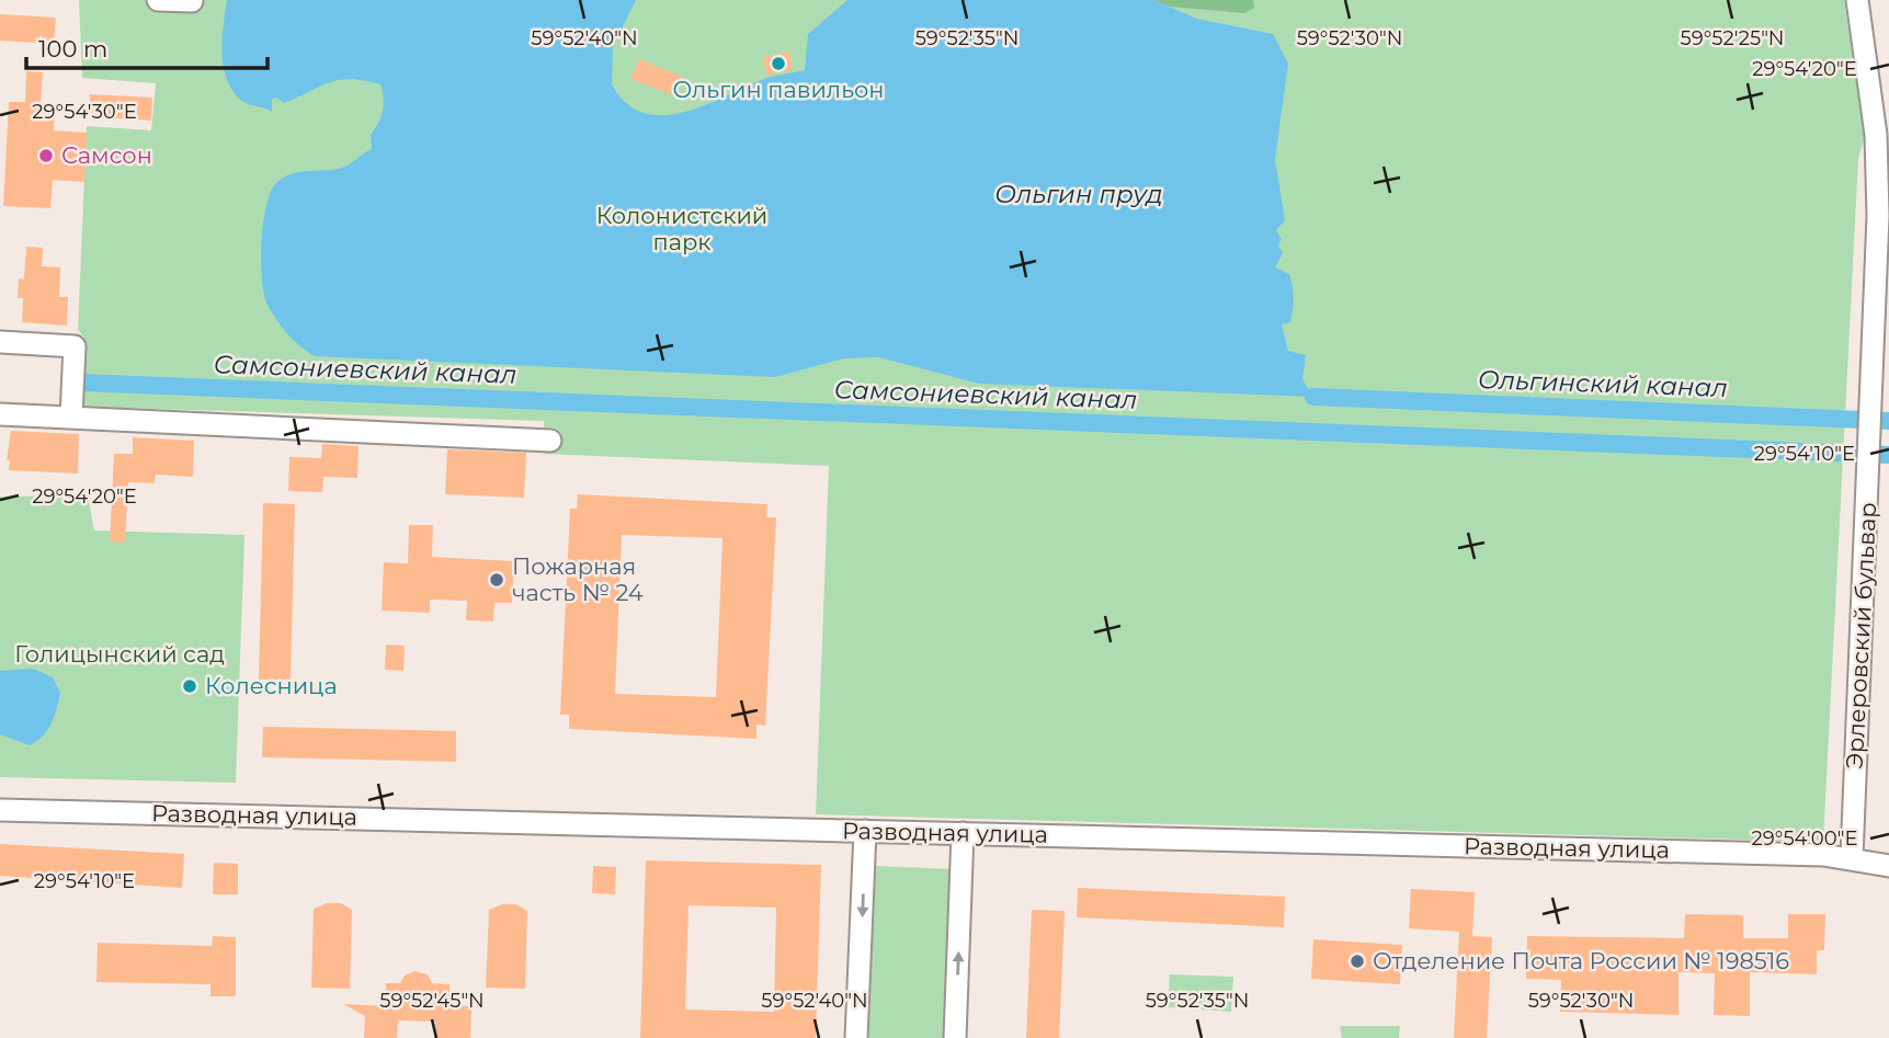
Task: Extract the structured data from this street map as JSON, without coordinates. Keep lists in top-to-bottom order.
{
  "streets": {
    "street": ["Эрлеровский бульвар", "Разводная улица"]
  },
  "crossings": [
    ["Эрлеровский бульвар", "Разводная улица"]
  ],
  "water": ["Ольгин пруд", "Самсониевский канал", "Ольгинский канал"],
  "parks": ["Колонистский парк", "Голицынский сад"],
  "places": [
    "Ольгин павильон",
    "Самсон",
    "Пожарная часть № 24",
    "Колесница",
    "Отделение Почта России № 198516"
  ],
  "scale_bar": "100 m",
  "coordinates": [
    "59°52'40\"N",
    "59°52'35\"N",
    "59°52'30\"N",
    "59°52'25\"N",
    "29°54'20\"E",
    "29°54'30\"E",
    "29°54'10\"E",
    "29°54'00\"E",
    "59°52'45\"N"
  ]
}
